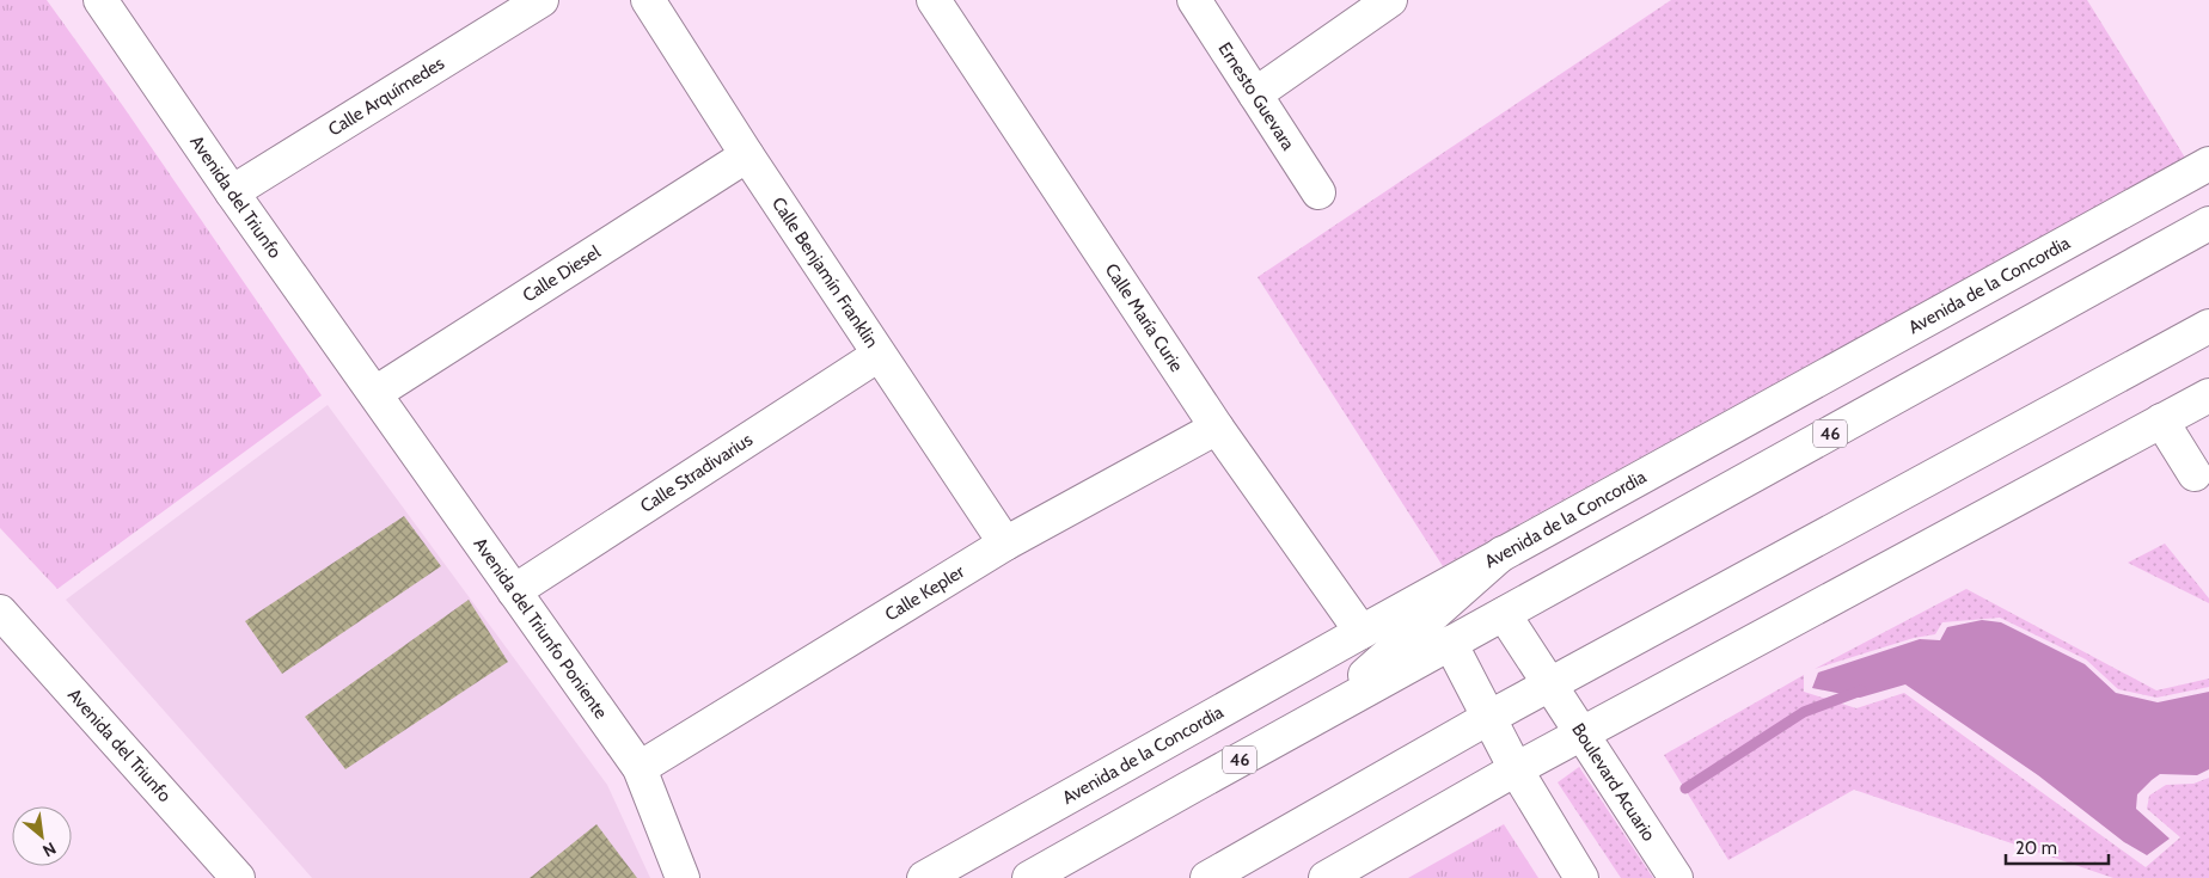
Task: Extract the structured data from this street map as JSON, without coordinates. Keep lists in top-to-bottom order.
{
  "streets": {
    "street": [
      "Calle Arquímedes",
      "Ernesto Guevara",
      "Avenida del Triunfo",
      "Calle Diesel",
      "Calle Benjamín Franklin",
      "Avenida de la Concordia",
      "Calle María Curie",
      "46",
      "Calle Stradivarius",
      "Calle Kepler",
      "Avenida del Triunfo Poniente",
      "Boulevard Acuario"
    ]
  },
  "crossings": [
    ["Calle Arquímedes", "Avenida del Triunfo"],
    ["Avenida del Triunfo", "Calle Diesel"],
    ["Avenida del Triunfo", "Avenida del Triunfo Poniente"],
    ["Calle Diesel", "Calle Benjamín Franklin"],
    ["Calle Diesel", "Avenida del Triunfo Poniente"],
    ["Calle Benjamín Franklin", "Calle Stradivarius"],
    ["Calle Benjamín Franklin", "Calle Kepler"],
    ["Avenida de la Concordia", "Calle María Curie"],
    ["Calle María Curie", "Calle Kepler"],
    ["46", "Boulevard Acuario"],
    ["Calle Stradivarius", "Avenida del Triunfo Poniente"],
    ["Calle Kepler", "Avenida del Triunfo Poniente"]
  ],
  "scale_bar": "20 m",
  "north": "bottom right"
}
